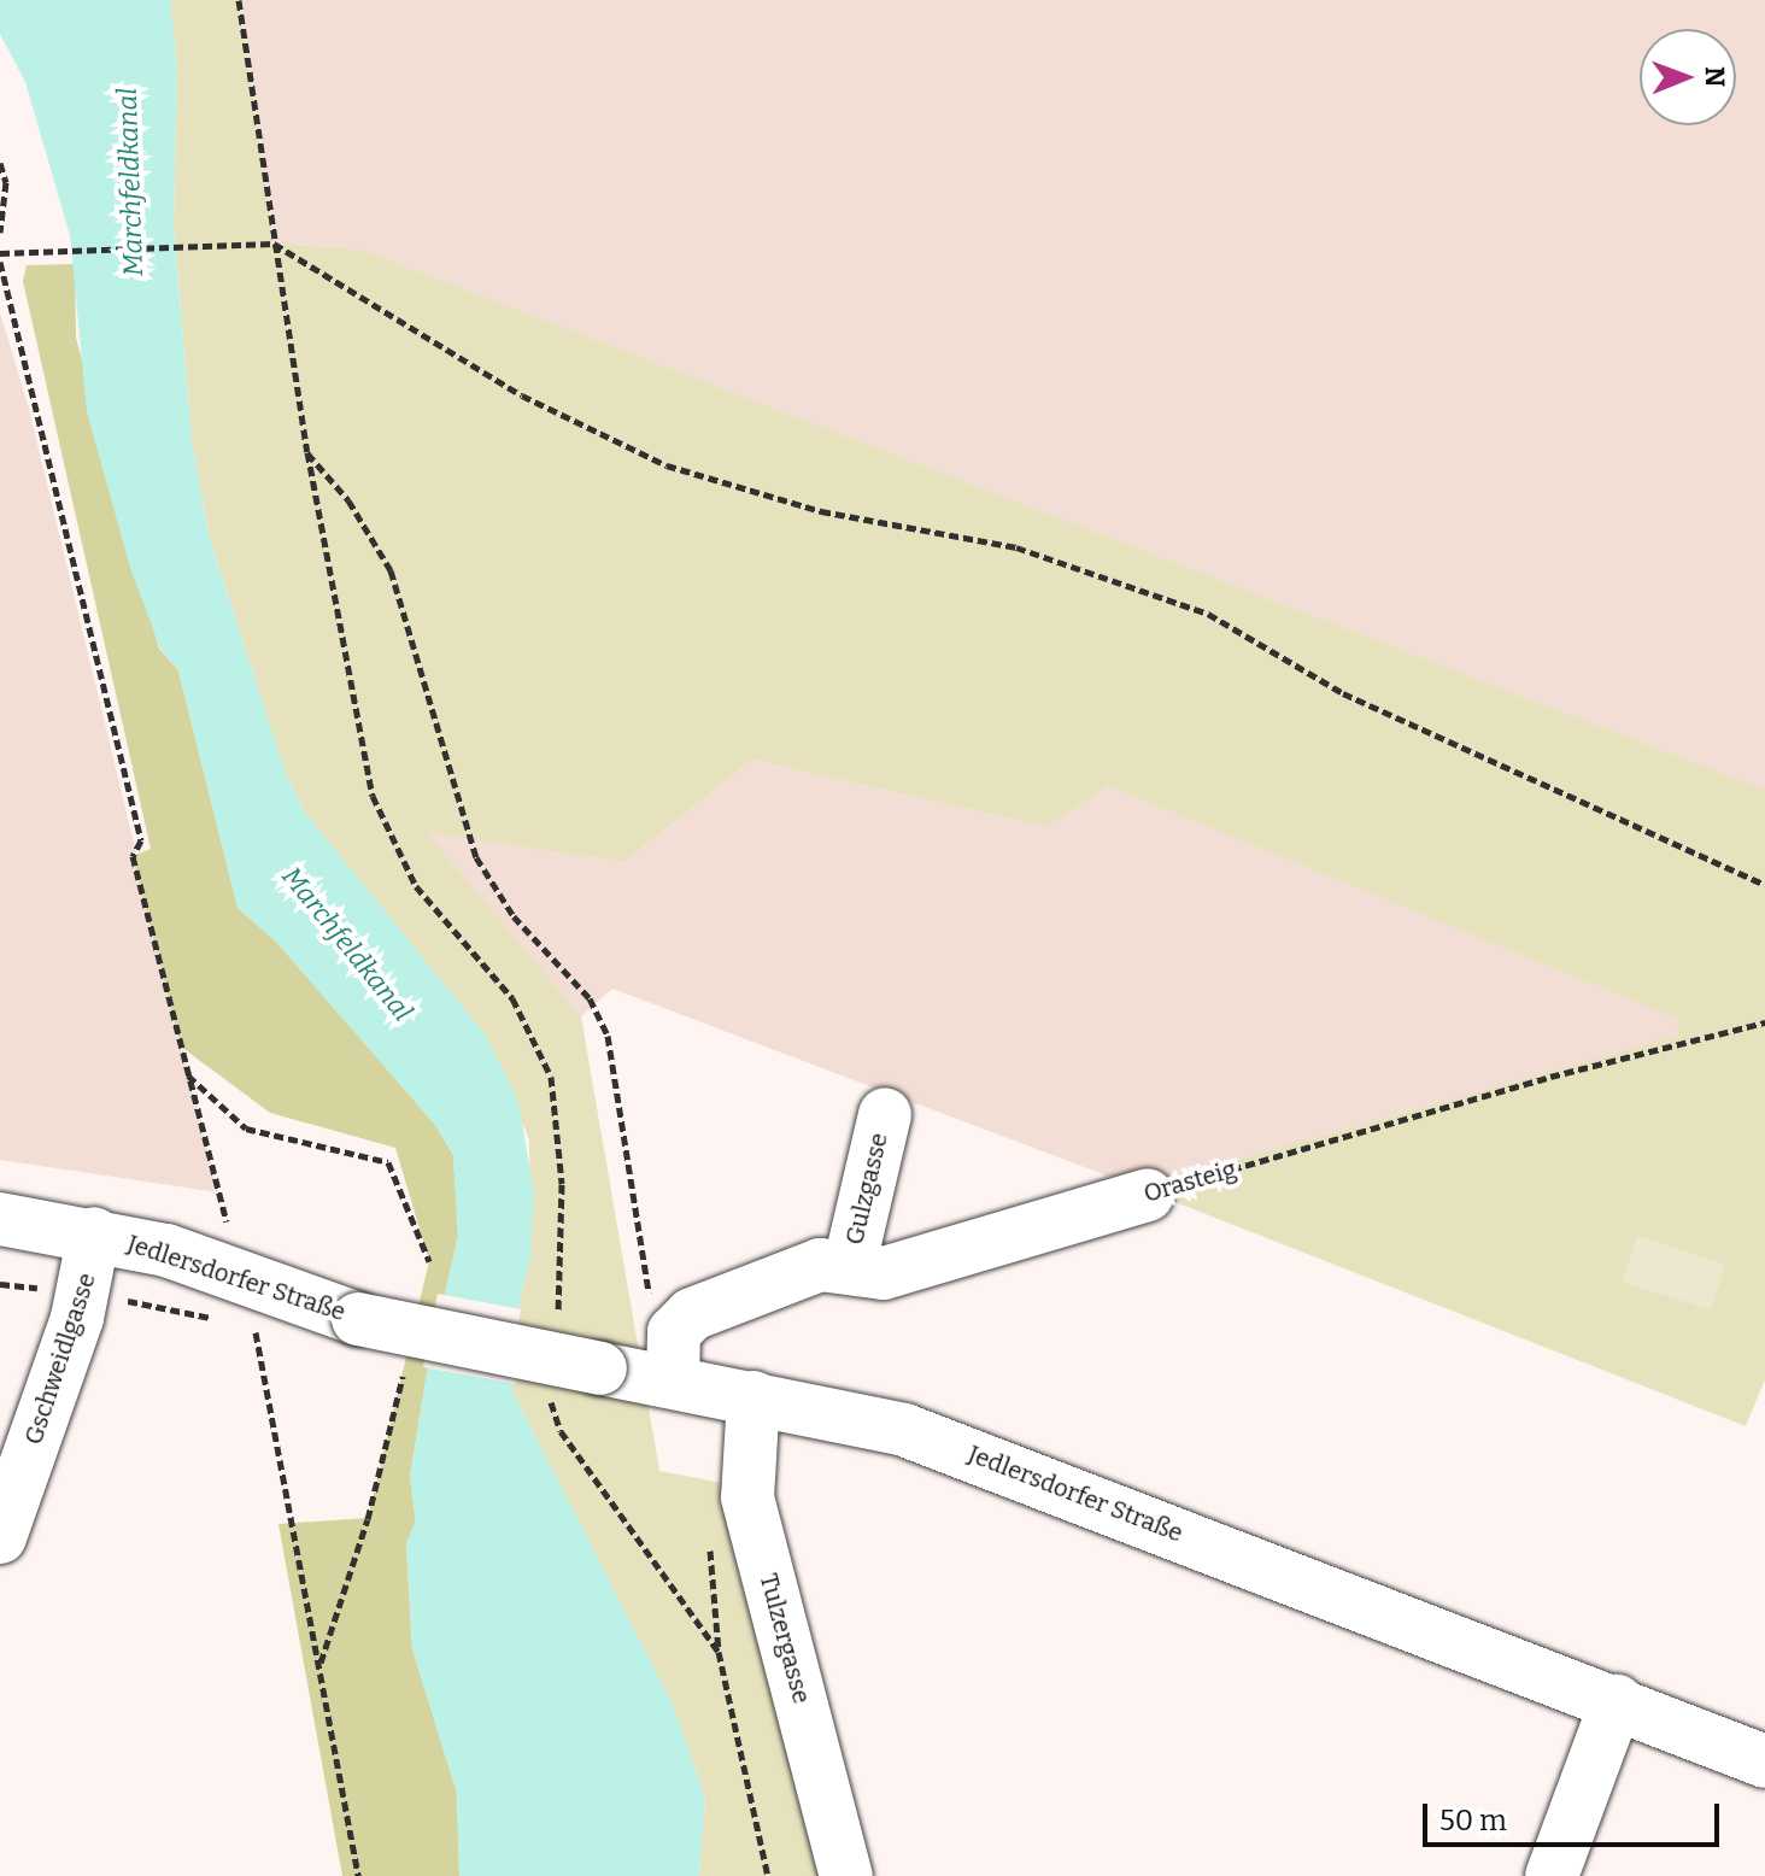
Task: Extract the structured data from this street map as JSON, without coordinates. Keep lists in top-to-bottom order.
{
  "streets": {
    "street": [
      "Orasteig",
      "Gulzgasse",
      "Jedlersdorfer Straße",
      "Gschweidlgasse",
      "Tulzergasse"
    ]
  },
  "crossings": [
    ["Orasteig", "Gulzgasse"],
    ["Orasteig", "Jedlersdorfer Straße"],
    ["Jedlersdorfer Straße", "Gschweidlgasse"],
    ["Jedlersdorfer Straße", "Tulzergasse"]
  ],
  "water": ["Marchfeldkanal"],
  "scale_bar": "50 m",
  "north": "right"
}
